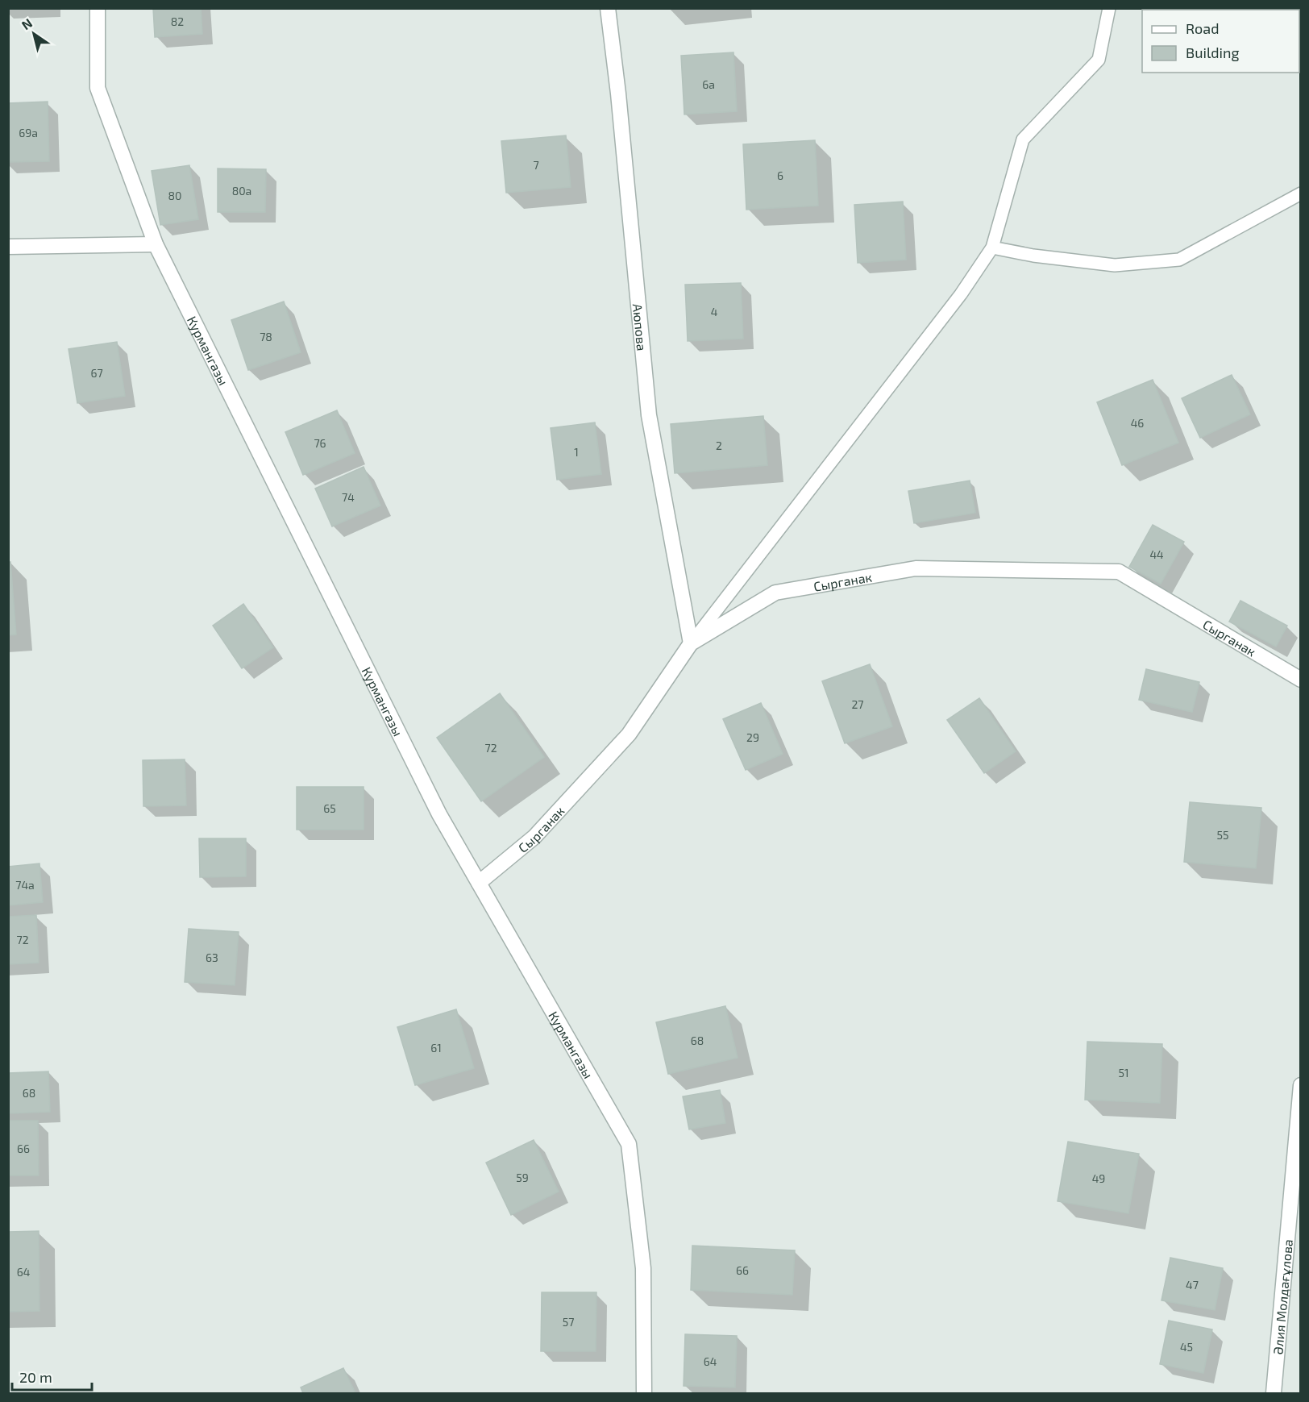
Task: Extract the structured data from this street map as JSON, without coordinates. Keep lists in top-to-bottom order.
{
  "streets": {
    "street": [
      "Аюпова",
      "Курмангазы",
      "Сырганак",
      "Әлия Молдағұлова"
    ]
  },
  "crossings": [
    ["Аюпова", "Сырганак"],
    ["Курмангазы", "Сырганак"]
  ],
  "house_numbers": [
    "82",
    "6а",
    "69а",
    "7",
    "6",
    "80а",
    "80",
    "4",
    "78",
    "67",
    "46",
    "76",
    "2",
    "1",
    "74",
    "44",
    "27",
    "29",
    "72",
    "65",
    "55",
    "74а",
    "72",
    "63",
    "68",
    "61",
    "51",
    "68",
    "66",
    "59",
    "49",
    "66",
    "64",
    "47",
    "57",
    "45",
    "64"
  ],
  "legend": ["Road", "Building"],
  "scale_bar": "20 m",
  "north": "top left"
}
